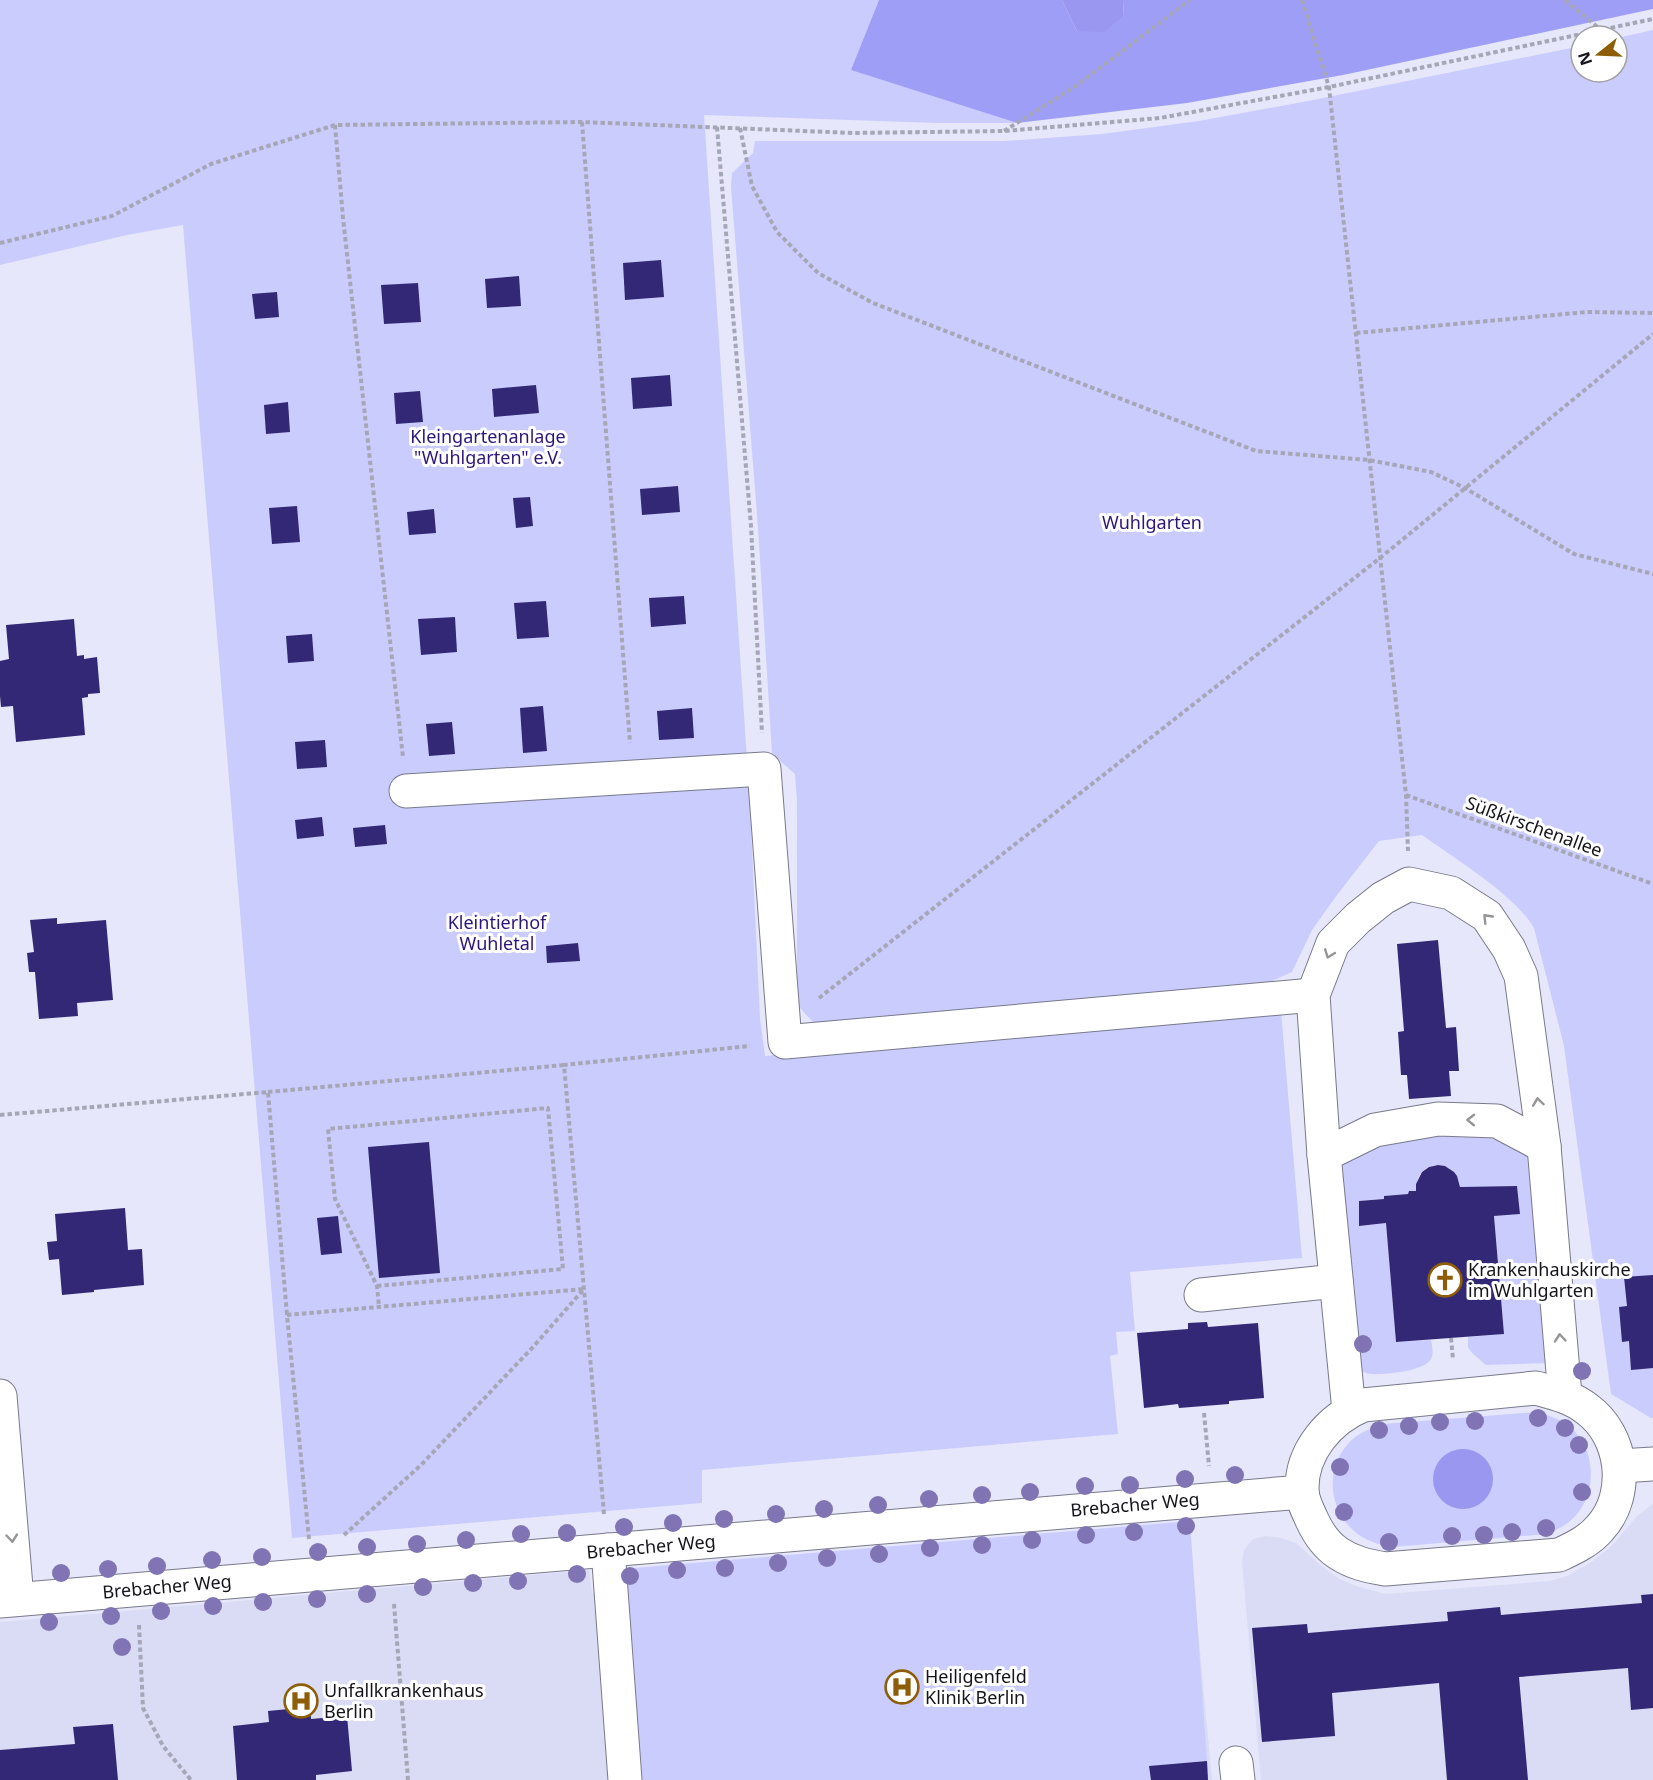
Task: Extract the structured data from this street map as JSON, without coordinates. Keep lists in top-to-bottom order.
{
  "streets": {
    "lane": ["Brebacher Weg"],
    "path": ["Süßkirschenallee"]
  },
  "parks": ["Kleingartenanlage \"Wuhlgarten\" e.V.", "Wuhlgarten", "Kleintierhof Wuhletal"],
  "places": {
    "church": ["Krankenhauskirche im Wuhlgarten"],
    "hospital": ["Heiligenfeld Klinik Berlin", "Unfallkrankenhaus Berlin"]
  },
  "north": "left"
}
